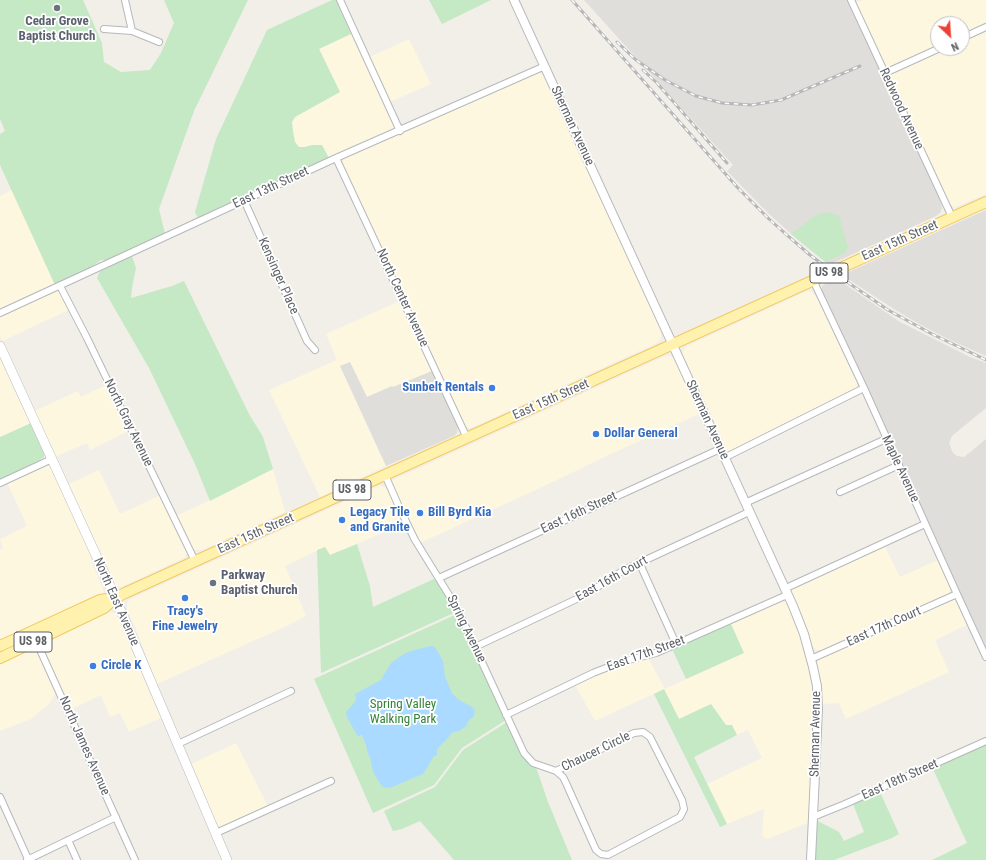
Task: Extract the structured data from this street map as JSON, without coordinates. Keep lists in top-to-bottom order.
{
  "streets": {
    "main road": ["East 15th Street", "US 98", "North East Avenue"],
    "street": [
      "Redwood Avenue",
      "Sherman Avenue",
      "East 13th Street",
      "Kensinger Place",
      "North Center Avenue",
      "North Gray Avenue",
      "Maple Avenue",
      "East 16th Street",
      "East 16th Court",
      "East 17th Court",
      "Spring Avenue",
      "East 17th Street",
      "North James Avenue",
      "Chaucer Circle",
      "East 18th Street"
    ]
  },
  "crossings": [
    ["Redwood Avenue", "East 15th Street"],
    ["Sherman Avenue", "East 13th Street"],
    ["Sherman Avenue", "East 15th Street"],
    ["Sherman Avenue", "East 16th Street"],
    ["Sherman Avenue", "East 16th Court"],
    ["Sherman Avenue", "East 17th Court"],
    ["Sherman Avenue", "East 17th Street"],
    ["Sherman Avenue", "East 18th Street"],
    ["East 13th Street", "Kensinger Place"],
    ["East 13th Street", "North Center Avenue"],
    ["East 13th Street", "North Gray Avenue"],
    ["East 15th Street", "North Center Avenue"],
    ["East 15th Street", "North Gray Avenue"],
    ["East 15th Street", "Maple Avenue"],
    ["East 15th Street", "North East Avenue"],
    ["East 15th Street", "Spring Avenue"],
    ["East 15th Street", "North James Avenue"],
    ["Maple Avenue", "East 17th Court"],
    ["Maple Avenue", "East 17th Street"],
    ["East 16th Street", "Spring Avenue"],
    ["East 16th Court", "Spring Avenue"],
    ["Spring Avenue", "East 17th Street"],
    ["Spring Avenue", "Chaucer Circle"]
  ],
  "parks": ["Spring Valley Walking Park"],
  "places": [
    "Cedar Grove Baptist Church",
    "Sunbelt Rentals",
    "Dollar General",
    "Bill Byrd Kia",
    "Legacy Tile and Granite",
    "Parkway Baptist Church",
    "Tracy's Fine Jewelry",
    "Circle K"
  ],
  "north": "bottom right"
}
